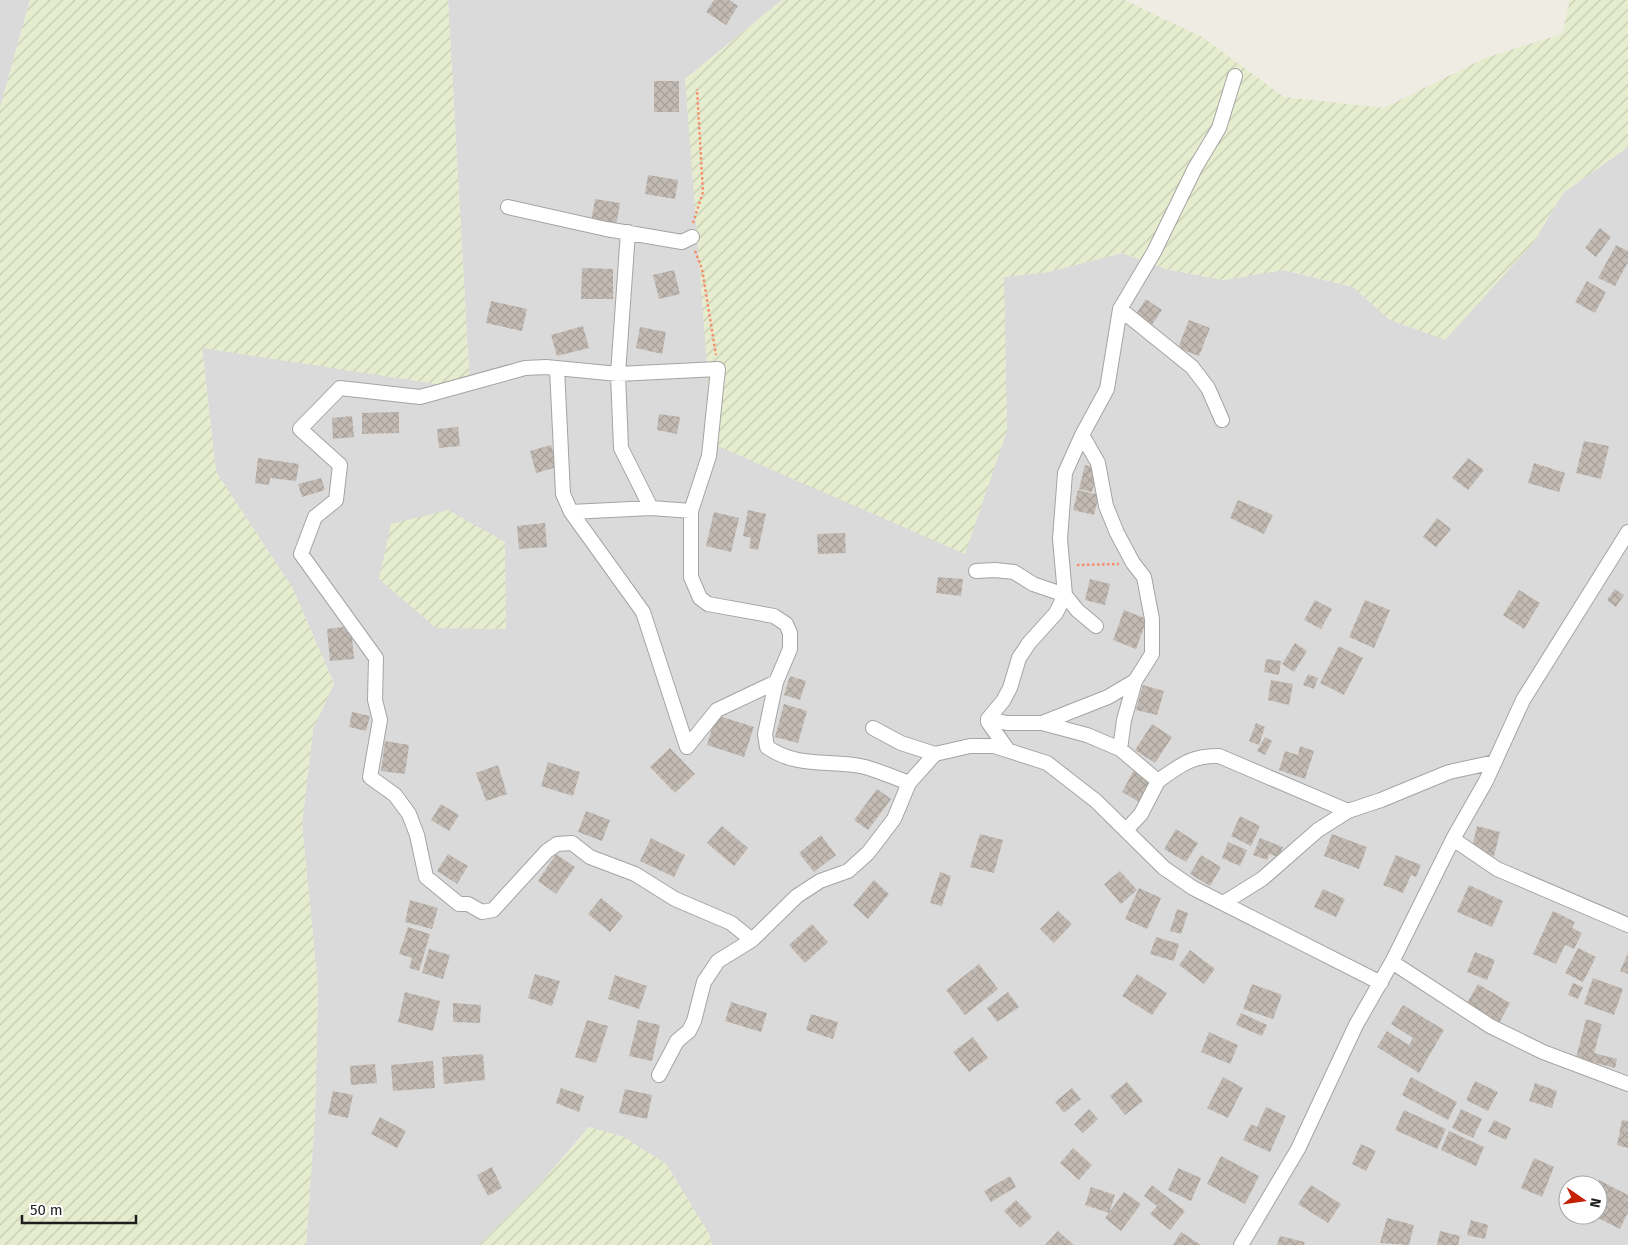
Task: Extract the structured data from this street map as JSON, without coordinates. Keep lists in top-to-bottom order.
{
  "scale_bar": "50 m",
  "north": "right"
}
